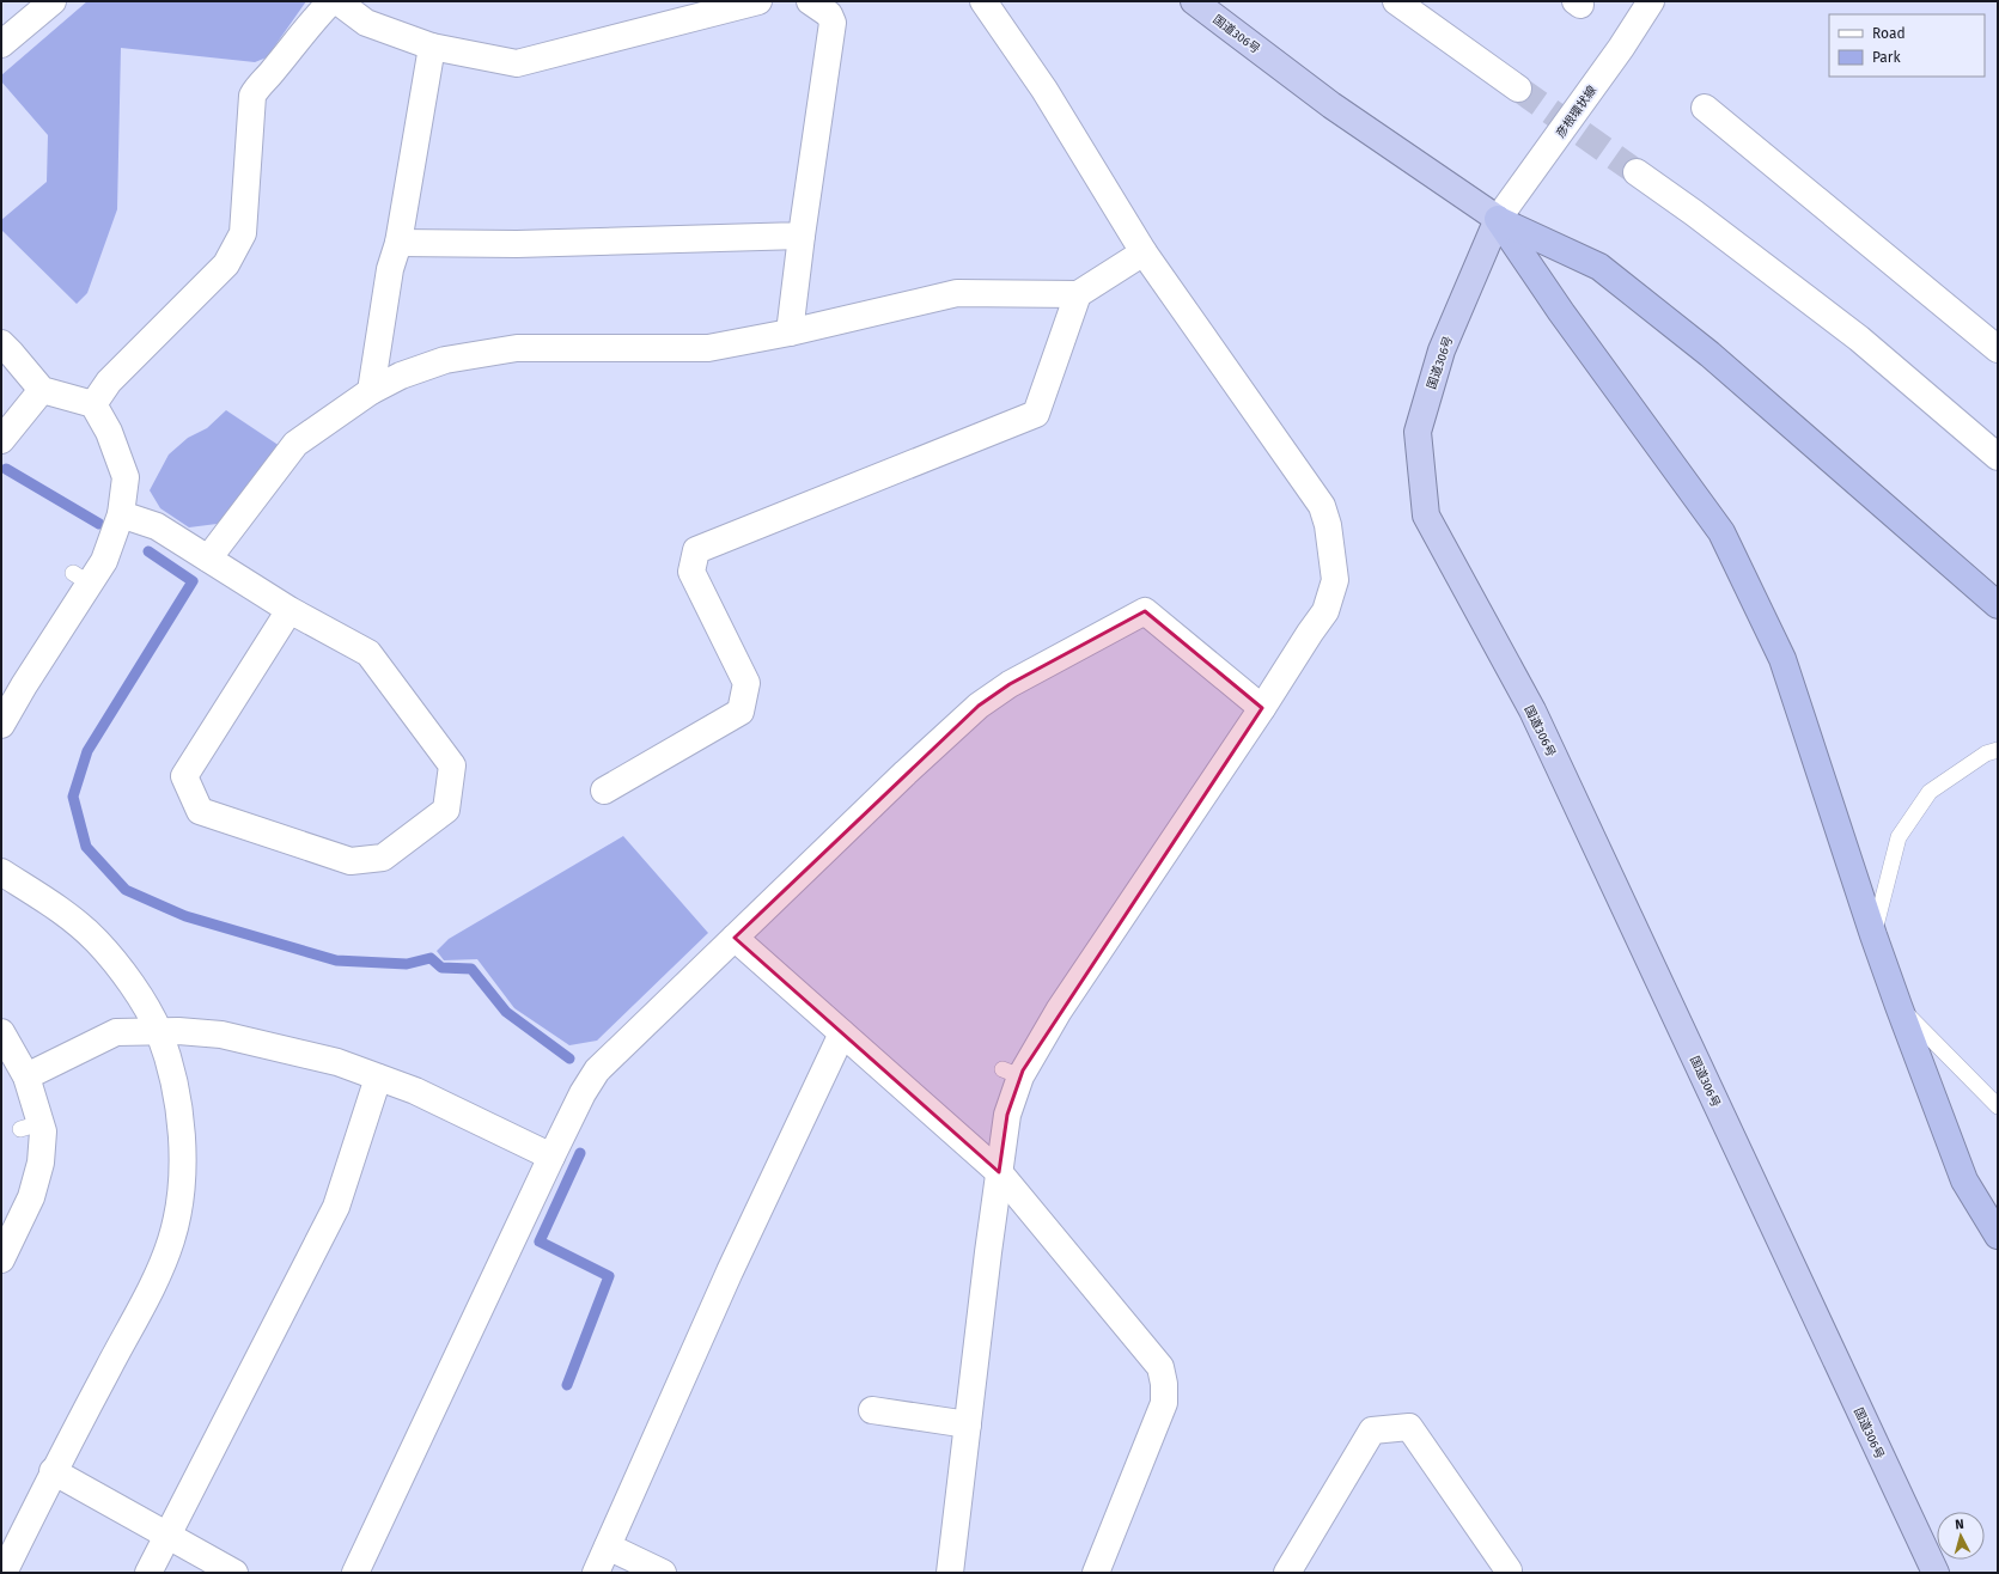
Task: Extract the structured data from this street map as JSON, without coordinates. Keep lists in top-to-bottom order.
{
  "streets": {
    "highway": ["国道306号"],
    "street": ["彦根環状線"]
  },
  "crossings": [
    ["国道306号", "彦根環状線"]
  ],
  "legend": ["Road", "Park"],
  "north": "top"
}
